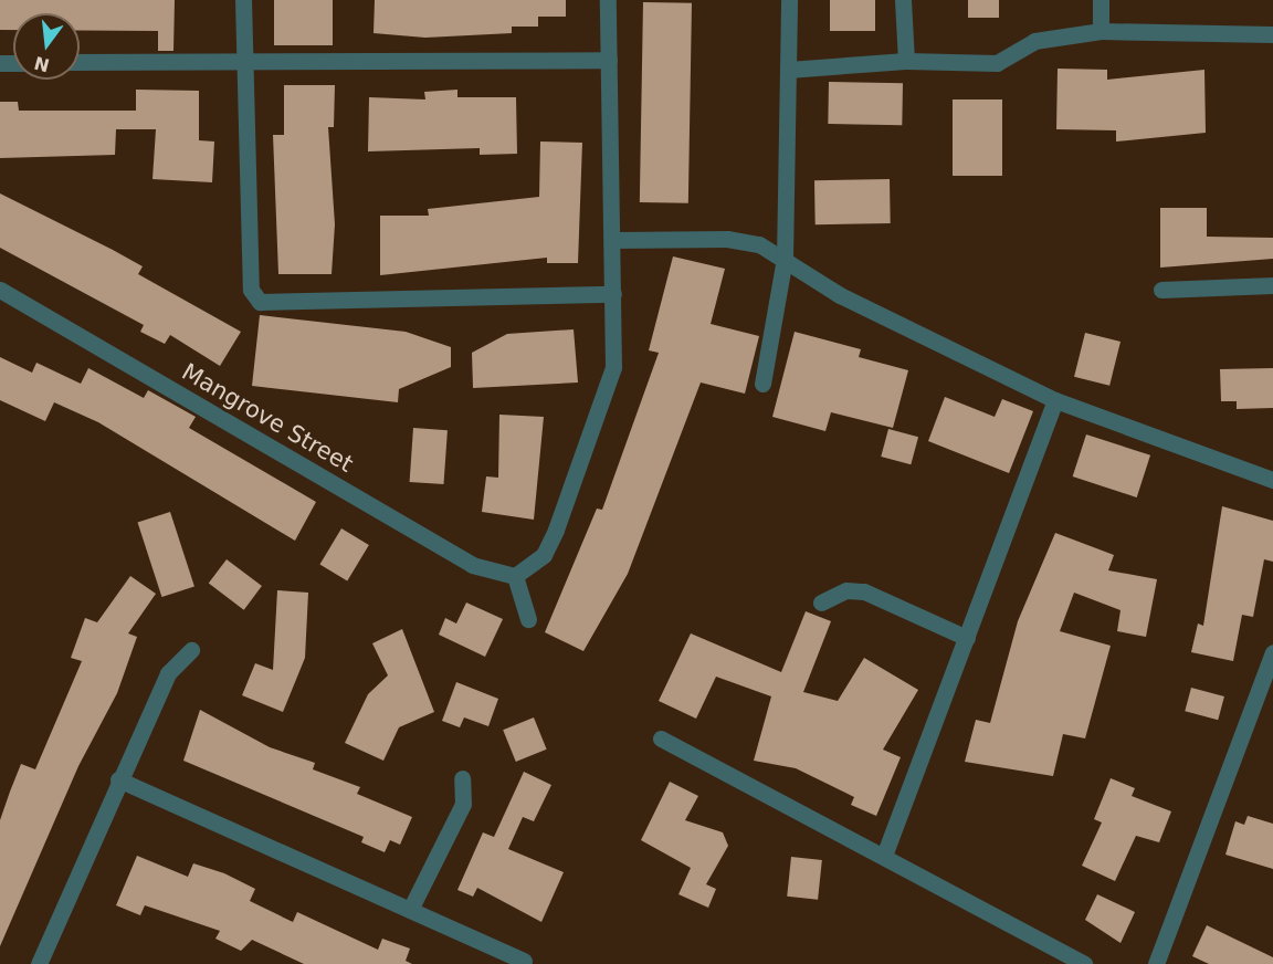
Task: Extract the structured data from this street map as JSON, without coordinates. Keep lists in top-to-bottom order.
{
  "streets": {
    "street": ["Mangrove Street"]
  },
  "north": "bottom"
}
